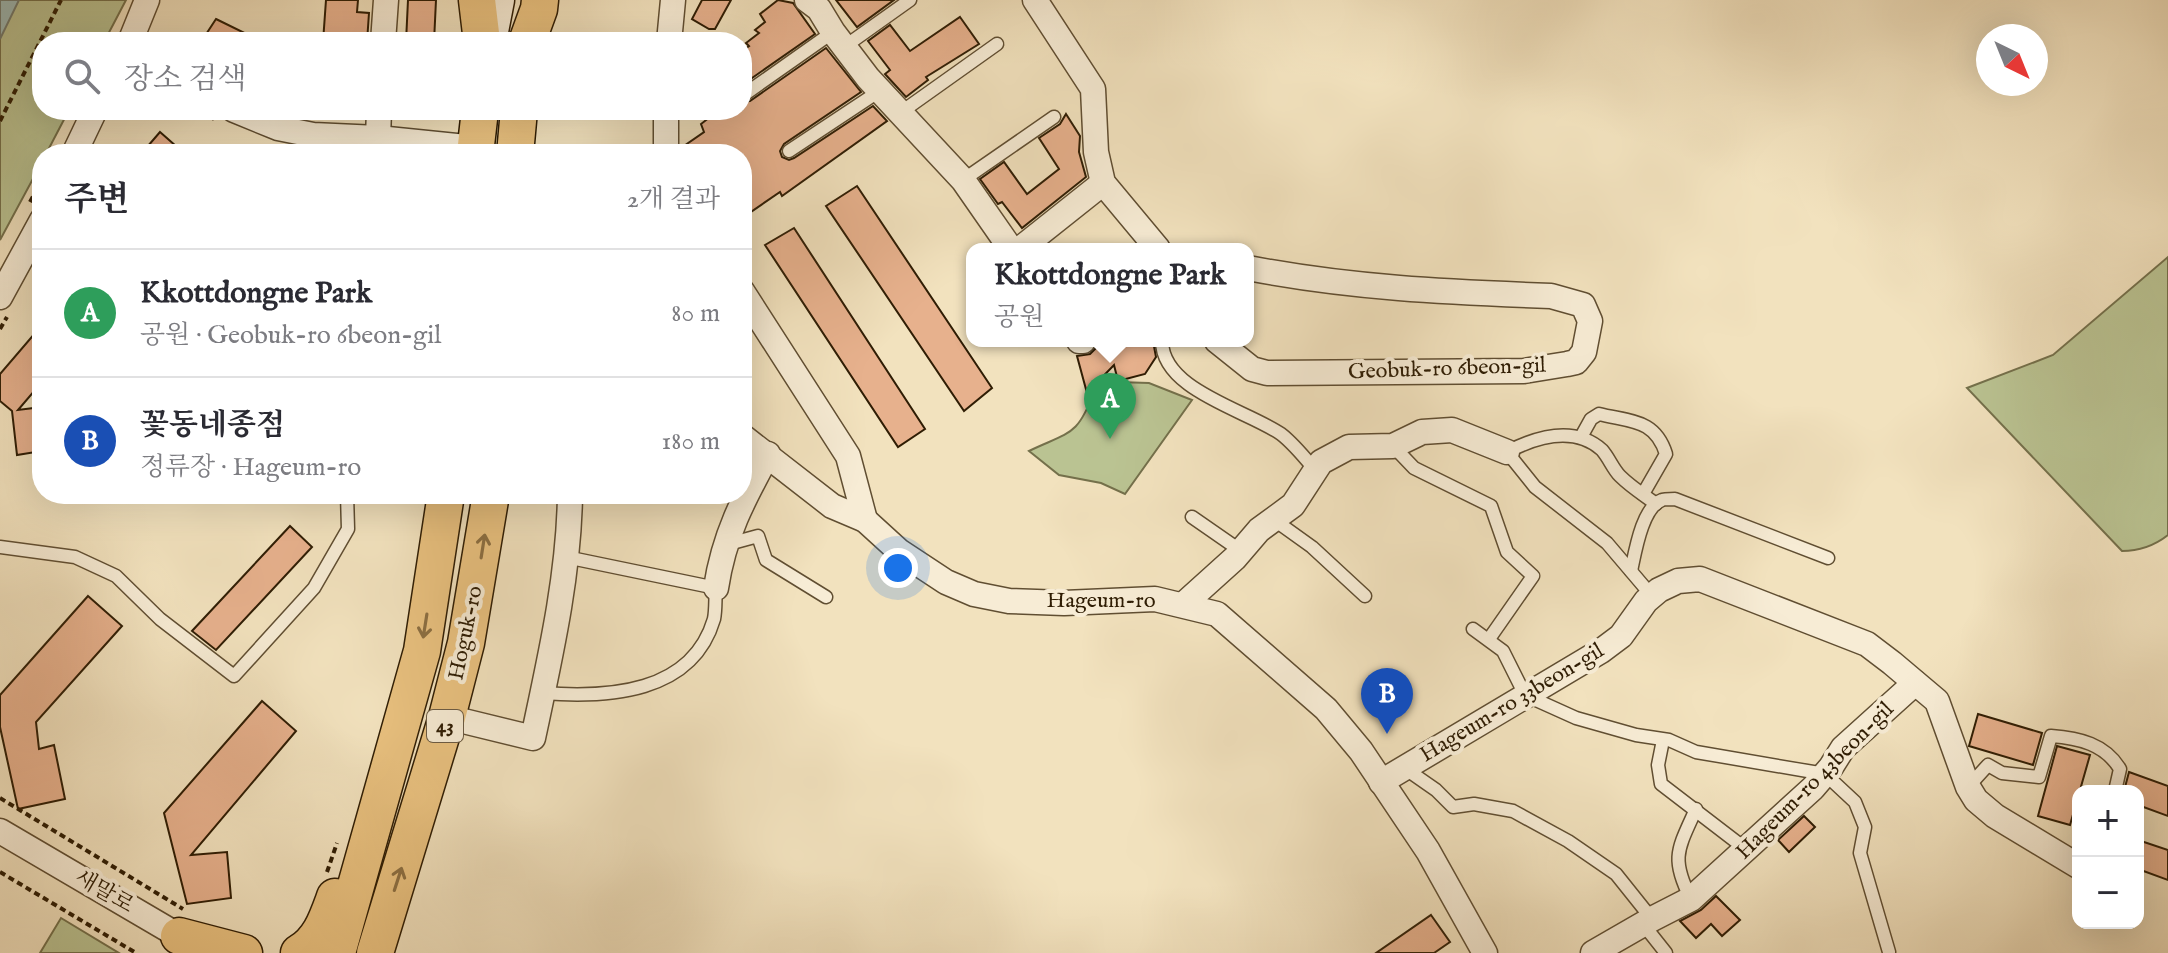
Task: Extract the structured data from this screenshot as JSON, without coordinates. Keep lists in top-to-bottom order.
{
  "streets": {
    "main road": ["Hoguk-ro", "43"],
    "street": [
      "Geobuk-ro 6beon-gil",
      "Hageum-ro",
      "Hageum-ro 33beon-gil",
      "Hageum-ro 43beon-gil",
      "새말로"
    ]
  },
  "crossings": [
    ["Hageum-ro", "Hageum-ro 33beon-gil"],
    ["Hageum-ro 33beon-gil", "Hageum-ro 43beon-gil"]
  ],
  "north": "bottom right",
  "page": {
    "search": "장소 검색",
    "heading": ["주변", "2개 결과"],
    "popup": ["Kkottdongne Park", "공원"],
    "list": [
      {
        "mark": "A",
        "name": "Kkottdongne Park",
        "note": "공원 · Geobuk-ro 6beon-gil",
        "value": "80 m"
      },
      {
        "mark": "B",
        "name": "꽃동네종점",
        "note": "정류장 · Hageum-ro",
        "value": "180 m"
      }
    ],
    "pins": ["A", "B"],
    "map_buttons": ["+", "−"]
  }
}
